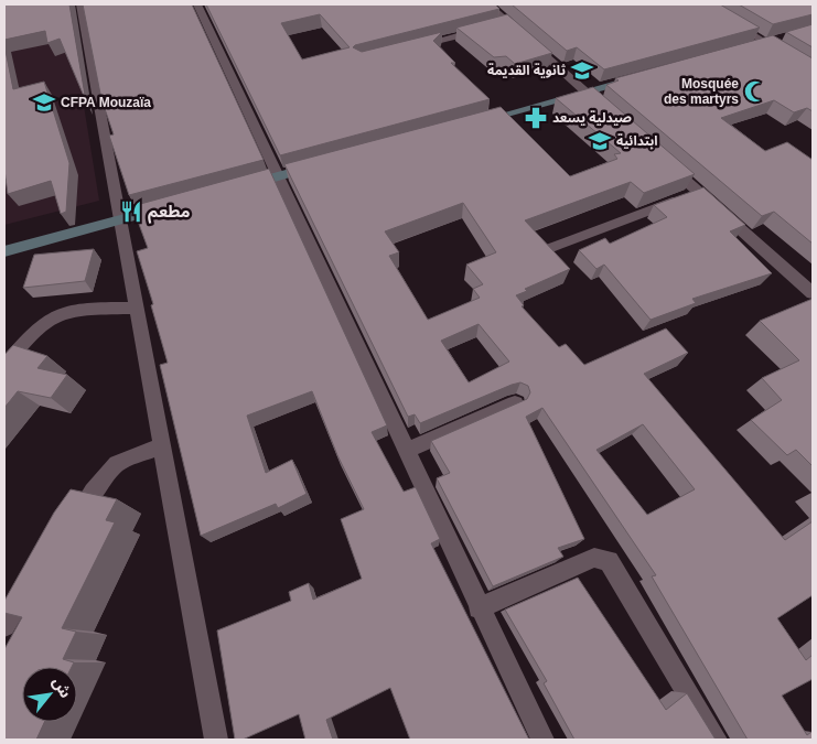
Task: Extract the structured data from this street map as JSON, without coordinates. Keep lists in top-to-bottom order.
{
  "places": {
    "school or university": ["ثانوية القديمة", "CFPA Mouzaïa", "ابتدائية"],
    "mosque": ["Mosquée des martyrs"],
    "pharmacy": ["صيدلية يسعد"],
    "restaurant": ["مطعم"]
  },
  "north": "top right"
}
